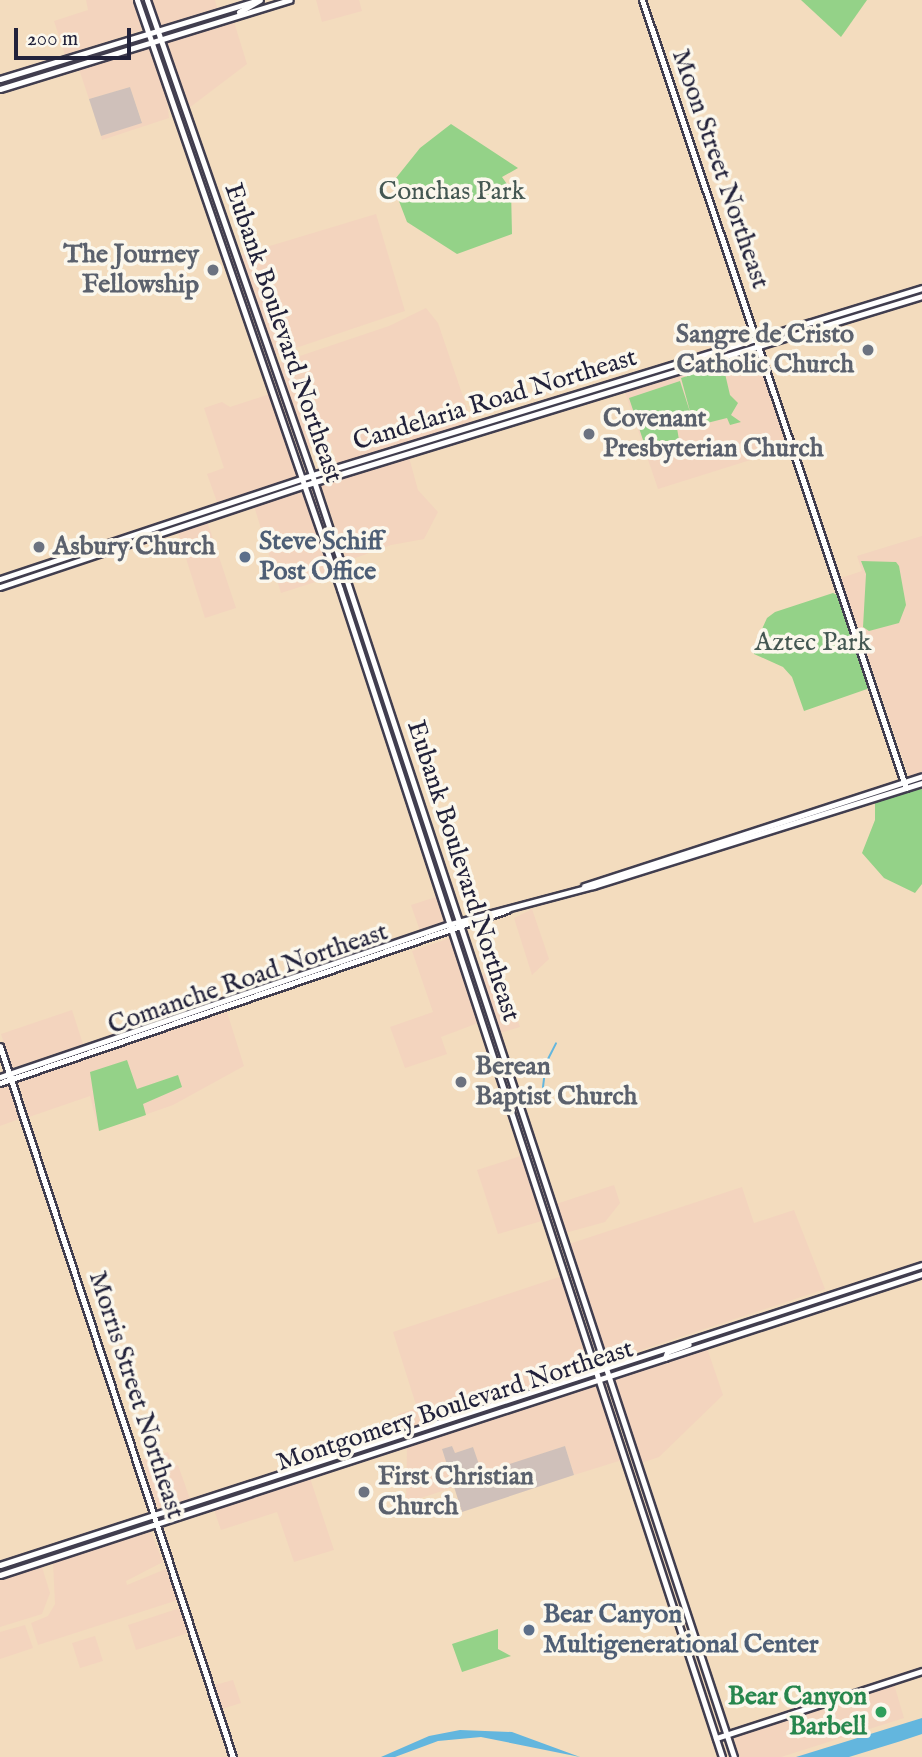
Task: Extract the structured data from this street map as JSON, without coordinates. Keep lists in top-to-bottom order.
{
  "streets": {
    "main road": [
      "Moon Street Northeast",
      "Eubank Boulevard Northeast",
      "Candelaria Road Northeast",
      "Comanche Road Northeast",
      "Morris Street Northeast",
      "Montgomery Boulevard Northeast"
    ]
  },
  "crossings": [
    ["Moon Street Northeast", "Candelaria Road Northeast"],
    ["Moon Street Northeast", "Comanche Road Northeast"],
    ["Eubank Boulevard Northeast", "Candelaria Road Northeast"],
    ["Eubank Boulevard Northeast", "Comanche Road Northeast"],
    ["Eubank Boulevard Northeast", "Montgomery Boulevard Northeast"],
    ["Comanche Road Northeast", "Morris Street Northeast"],
    ["Morris Street Northeast", "Montgomery Boulevard Northeast"]
  ],
  "parks": ["Conchas Park", "Aztec Park"],
  "places": [
    "The Journey Fellowship",
    "Sangre de Cristo Catholic Church",
    "Covenant Presbyterian Church",
    "Asbury Church",
    "Steve Schiff Post Office",
    "Berean Baptist Church",
    "First Christian Church",
    "Bear Canyon Multigenerational Center",
    "Bear Canyon Barbell"
  ],
  "scale_bar": "200 m"
}
